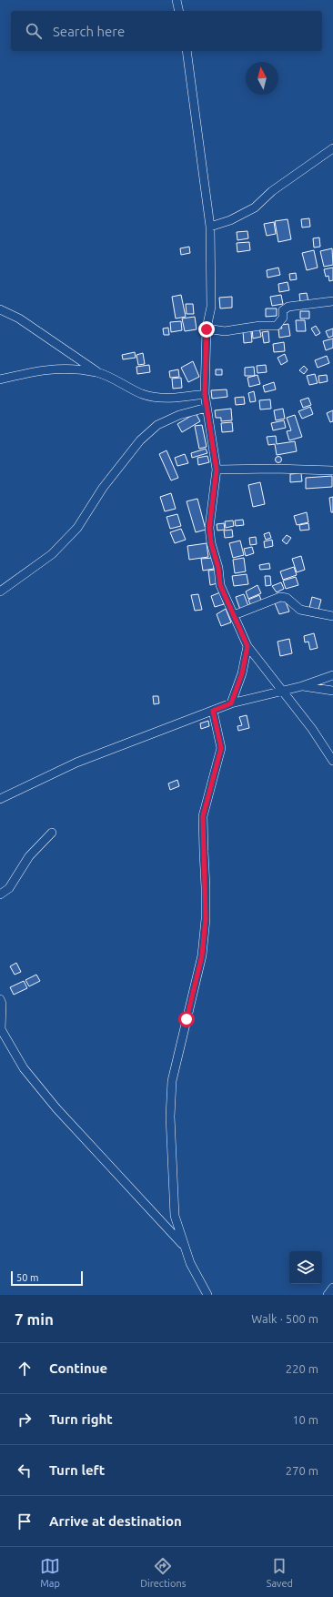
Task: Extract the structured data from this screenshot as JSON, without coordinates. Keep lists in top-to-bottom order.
{
  "scale_bar": "50 m",
  "north": "top",
  "page": {
    "search": "Search here",
    "scale": "50 m",
    "heading": ["7 min", "Walk · 500 m"],
    "list": [
      ["Continue", "220 m"],
      ["Turn right", "10 m"],
      ["Turn left", "270 m"],
      "Arrive at destination"
    ],
    "nav": ["Map", "Directions", "Saved"]
  }
}
